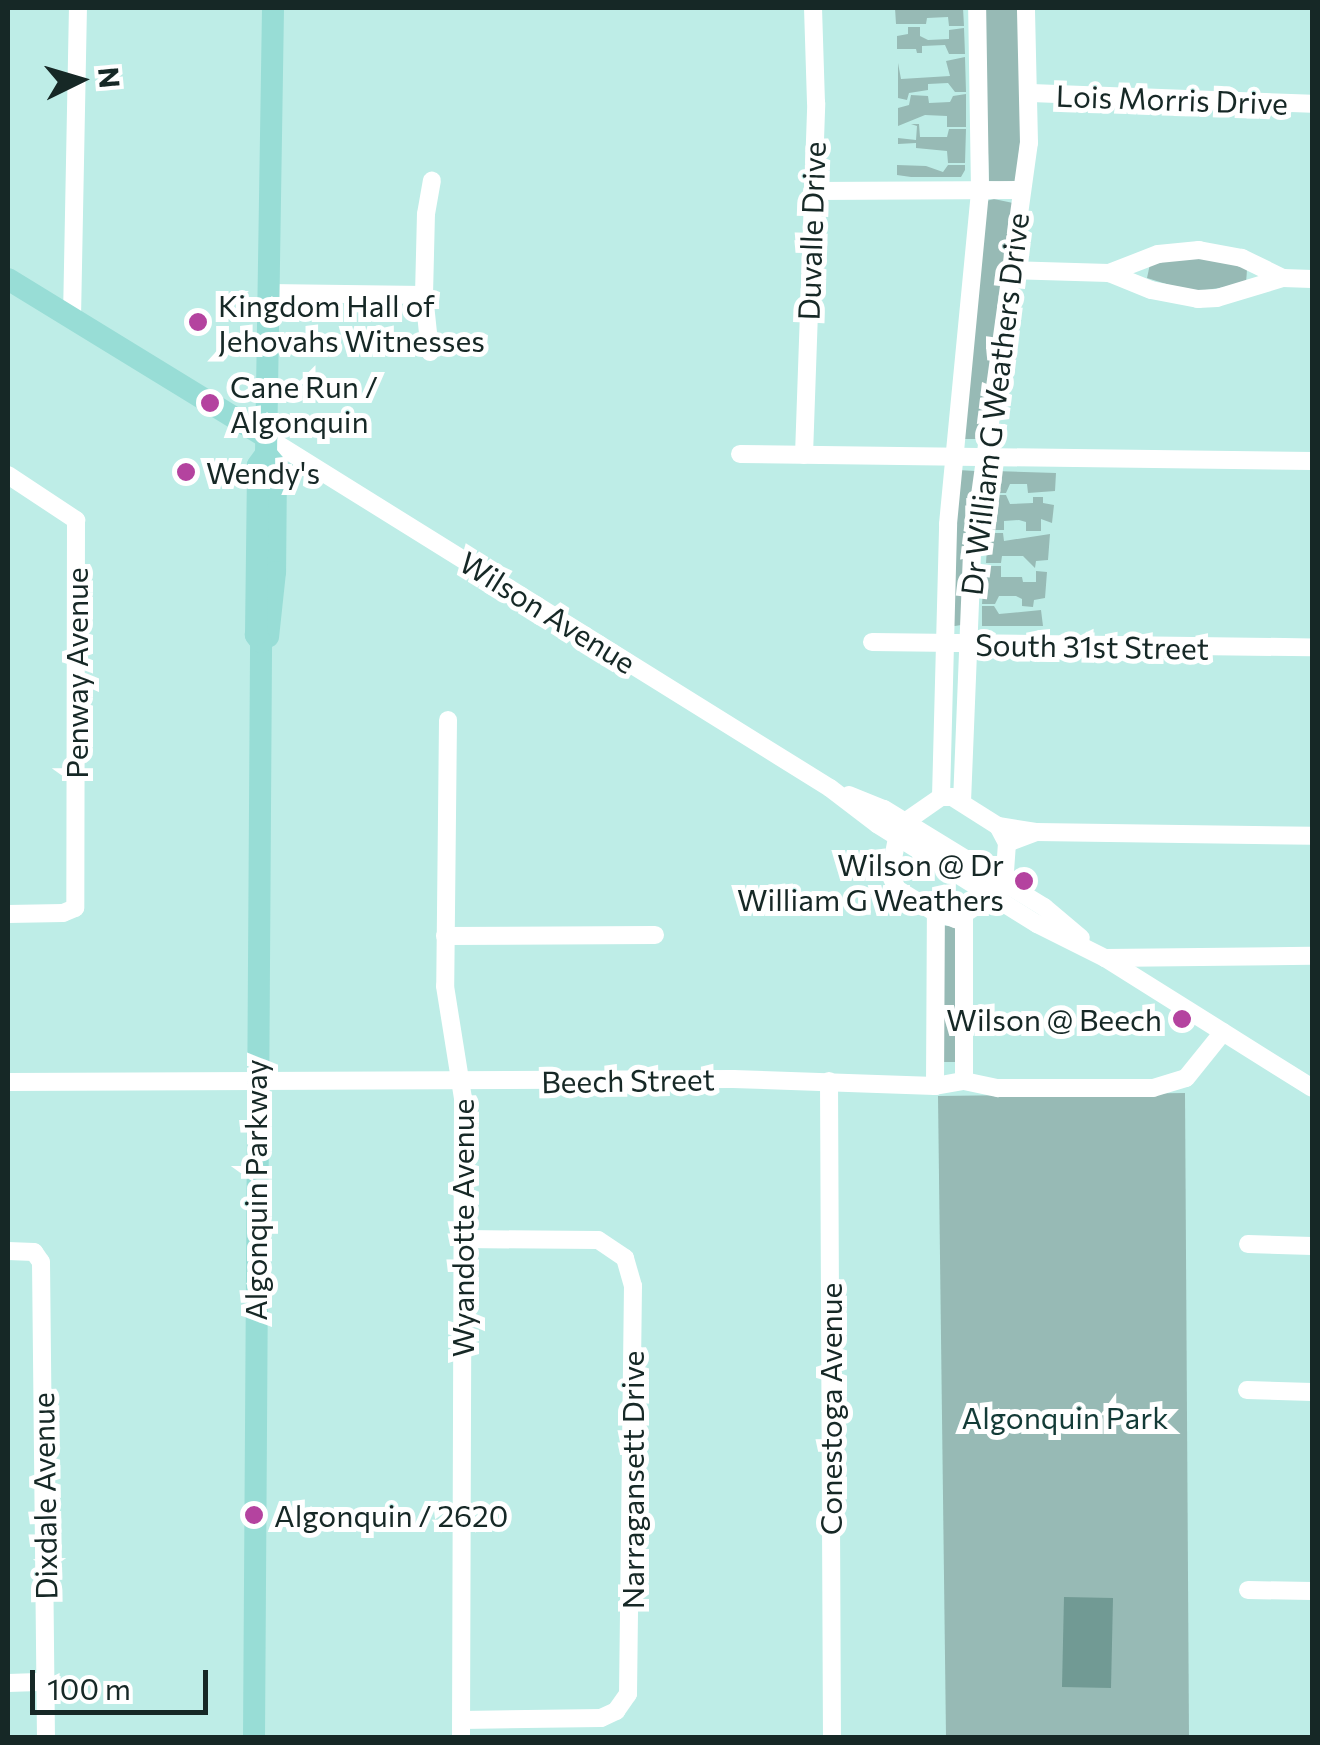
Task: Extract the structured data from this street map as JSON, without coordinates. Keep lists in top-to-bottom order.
{
  "streets": {
    "main road": ["Algonquin Parkway"],
    "street": [
      "Lois Morris Drive",
      "Duvalle Drive",
      "Dr William G Weathers Drive",
      "Wilson Avenue",
      "South 31st Street",
      "Penway Avenue",
      "Beech Street",
      "Wyandotte Avenue",
      "Conestoga Avenue",
      "Narragansett Drive",
      "Dixdale Avenue"
    ]
  },
  "crossings": [
    ["Lois Morris Drive", "Dr William G Weathers Drive"],
    ["Dr William G Weathers Drive", "South 31st Street"],
    ["Wilson Avenue", "Beech Street"],
    ["Wilson Avenue", "Algonquin Parkway"],
    ["Beech Street", "Algonquin Parkway"],
    ["Beech Street", "Wyandotte Avenue"],
    ["Beech Street", "Conestoga Avenue"],
    ["Wyandotte Avenue", "Narragansett Drive"]
  ],
  "parks": ["Algonquin Park"],
  "places": [
    "Kingdom Hall of Jehovahs Witnesses",
    "Cane Run / Algonquin",
    "Wendy's",
    "Wilson @ Dr William G Weathers",
    "Wilson @ Beech",
    "Algonquin / 2620"
  ],
  "scale_bar": "100 m",
  "north": "right"
}
